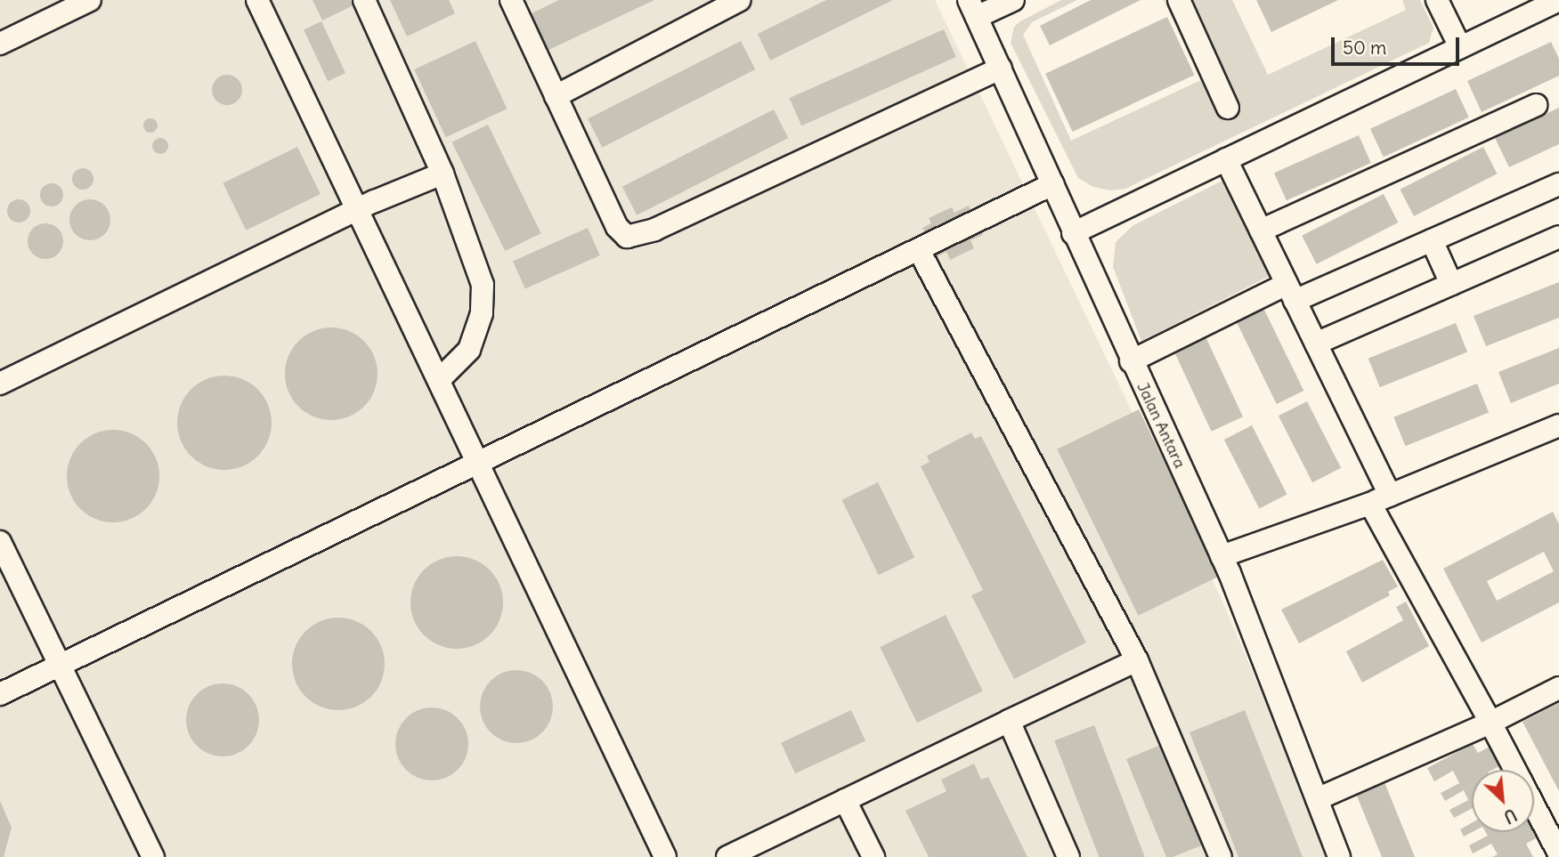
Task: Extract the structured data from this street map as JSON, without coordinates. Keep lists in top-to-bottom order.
{
  "streets": {
    "street": ["Jalan Antara"]
  },
  "scale_bar": "50 m",
  "north": "bottom right"
}
